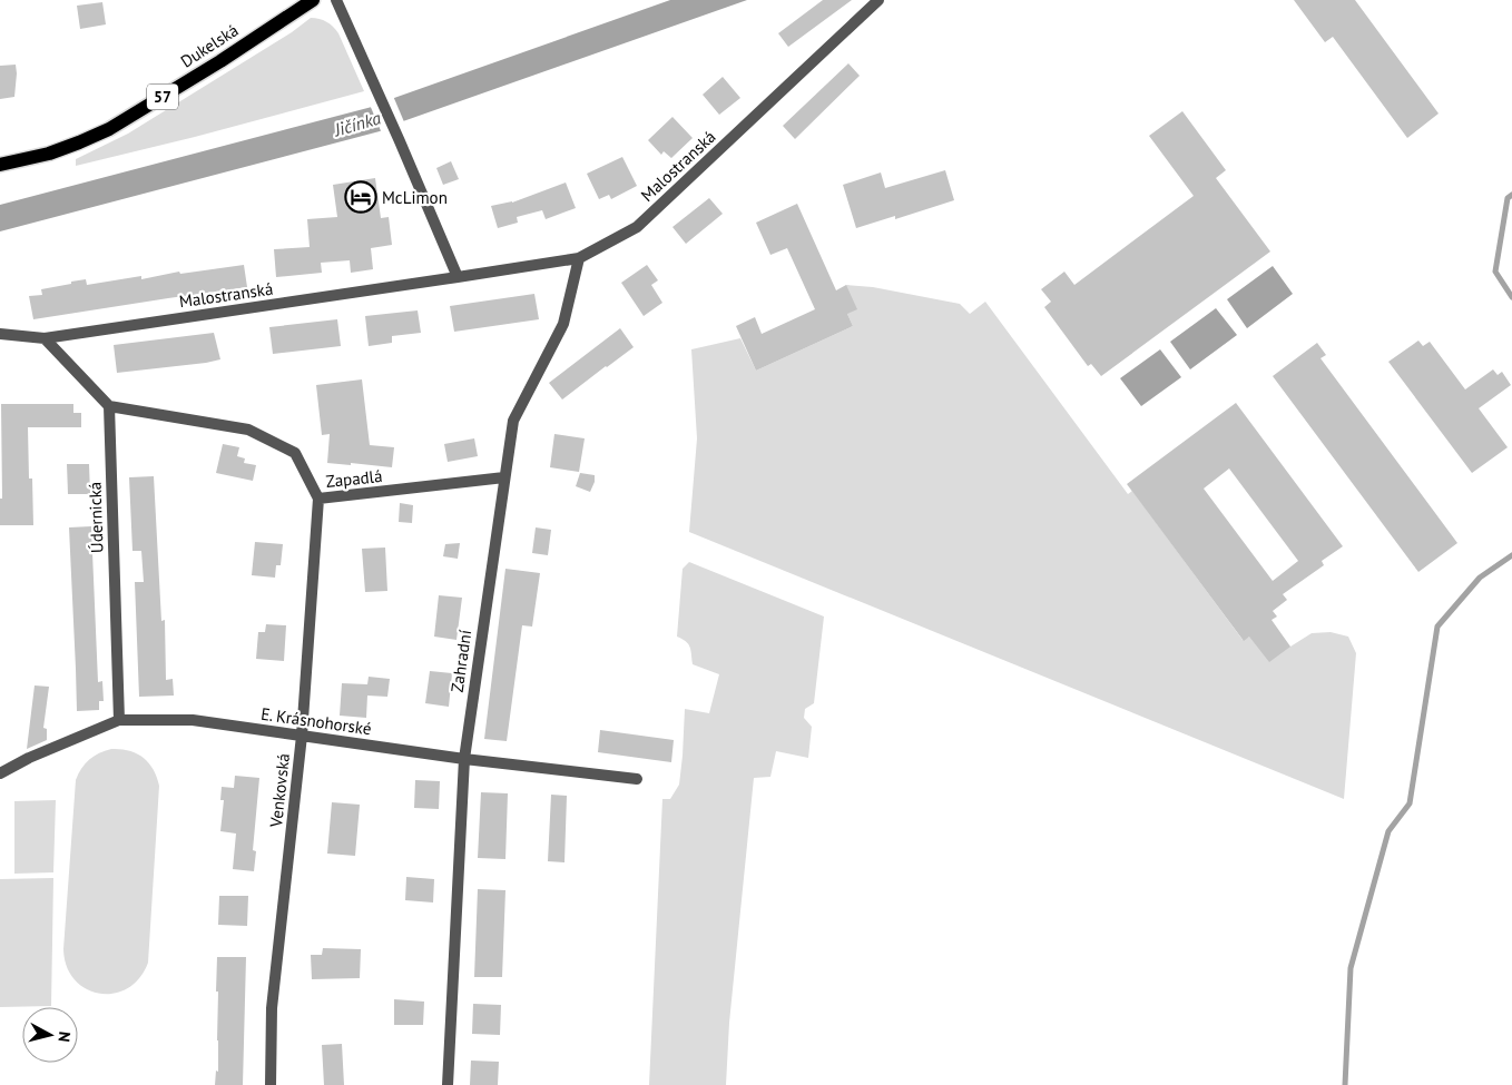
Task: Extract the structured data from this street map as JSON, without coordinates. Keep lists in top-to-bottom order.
{
  "streets": {
    "main road": ["Dukelská", "57"],
    "street": [
      "Malostranská",
      "Zapadlá",
      "Údernická",
      "Zahradní",
      "E. Krásnohorské",
      "Venkovská"
    ]
  },
  "crossings": [
    ["Malostranská", "Zahradní"],
    ["Zapadlá", "Údernická"],
    ["Zapadlá", "Zahradní"],
    ["Zapadlá", "Venkovská"],
    ["Údernická", "E. Krásnohorské"],
    ["Zahradní", "E. Krásnohorské"],
    ["E. Krásnohorské", "Venkovská"]
  ],
  "water": ["Jičínka"],
  "places": {
    "hotel": ["McLimon"]
  },
  "north": "right"
}
